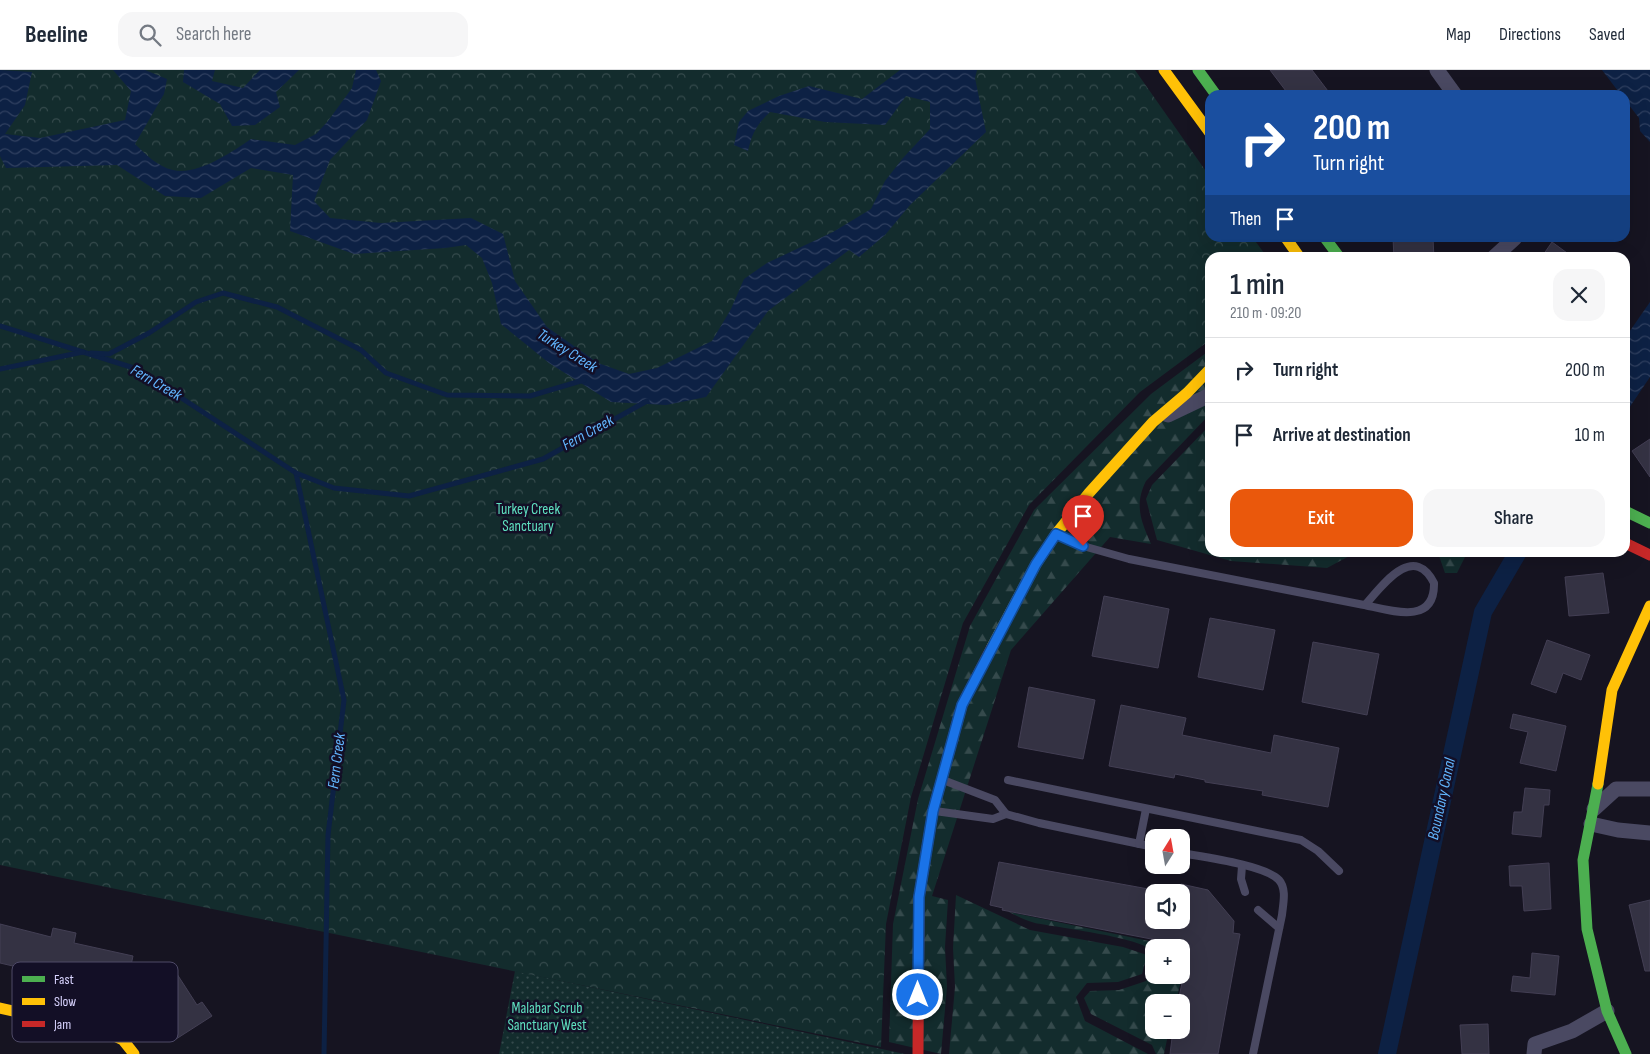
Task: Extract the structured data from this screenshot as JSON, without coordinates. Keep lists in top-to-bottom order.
{
  "water": ["Turkey Creek", "Fern Creek", "Boundary Canal"],
  "parks": ["Turkey Creek Sanctuary", "Malabar Scrub Sanctuary West"],
  "legend": ["Fast", "Slow", "Jam"],
  "north": "top",
  "page": {
    "header": "Beeline",
    "search": "Search here",
    "nav": ["Map", "Directions", "Saved"],
    "turn": ["200 m", "Turn right"],
    "then": "Then",
    "heading": ["1 min", "210 m · 09:20"],
    "list": [
      {
        "name": "Turn right",
        "value": "200 m"
      },
      {
        "name": "Arrive at destination",
        "value": "10 m"
      }
    ],
    "buttons": ["Exit", "Share"],
    "map_buttons": ["+", "−"]
  }
}
